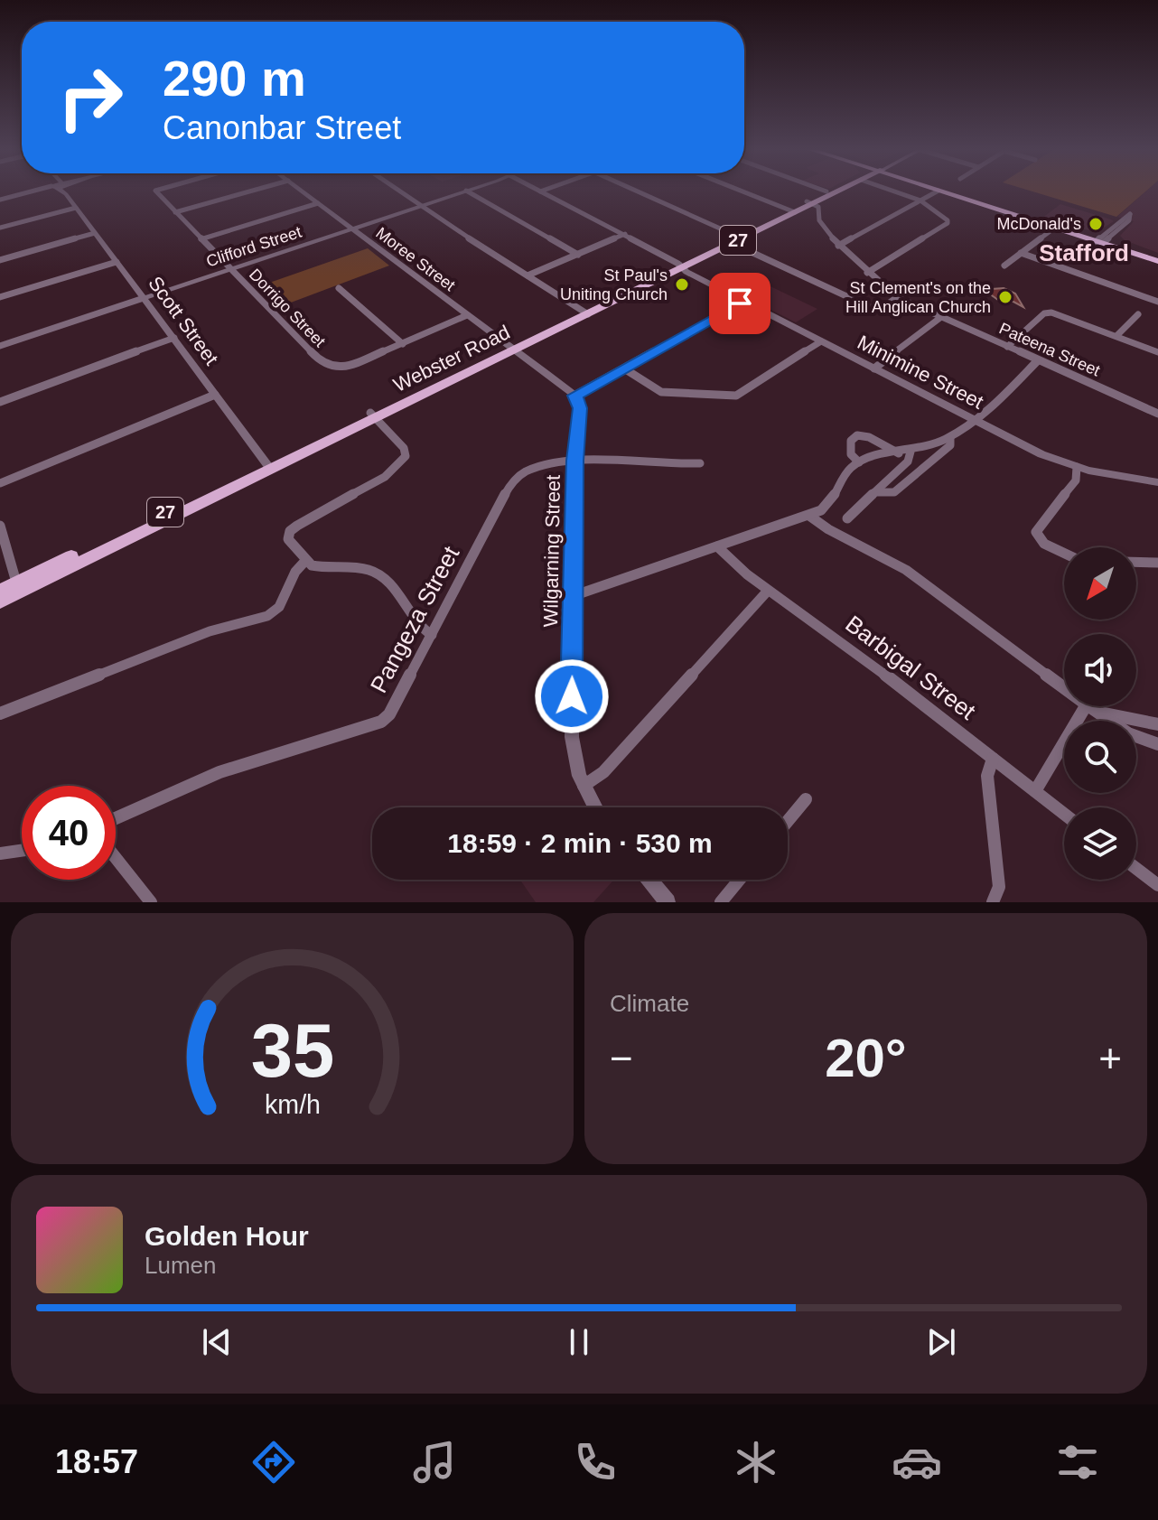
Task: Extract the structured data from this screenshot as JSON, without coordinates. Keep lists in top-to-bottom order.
{
  "streets": {
    "main road": ["27", "Webster Road"],
    "street": [
      "Clifford Street",
      "Moree Street",
      "Dorrigo Street",
      "Scott Street",
      "Pateena Street",
      "Minimine Street",
      "Wilgarning Street",
      "Pangeza Street",
      "Barbigal Street"
    ]
  },
  "crossings": [
    ["Clifford Street", "Moree Street"],
    ["Clifford Street", "Dorrigo Street"],
    ["Clifford Street", "Scott Street"],
    ["Moree Street", "Dorrigo Street"],
    ["Moree Street", "Webster Road"],
    ["Scott Street", "Webster Road"],
    ["Pateena Street", "Webster Road"],
    ["Webster Road", "Minimine Street"],
    ["Wilgarning Street", "Pangeza Street"]
  ],
  "districts": ["Stafford"],
  "places": ["McDonald's", "St Paul's Uniting Church", "St Clement's on the Hill Anglican Church"],
  "north": "bottom left",
  "page": {
    "turn": ["290 m", "Canonbar Street"],
    "limit": "40",
    "trip": "18:59 · 2 min · 530 m",
    "tile": "Climate",
    "heat": ["−", "20°", "+"],
    "song": ["Golden Hour", "Lumen"],
    "tabs": "18:57",
    "gauge": ["35", "km/h"]
  }
}
